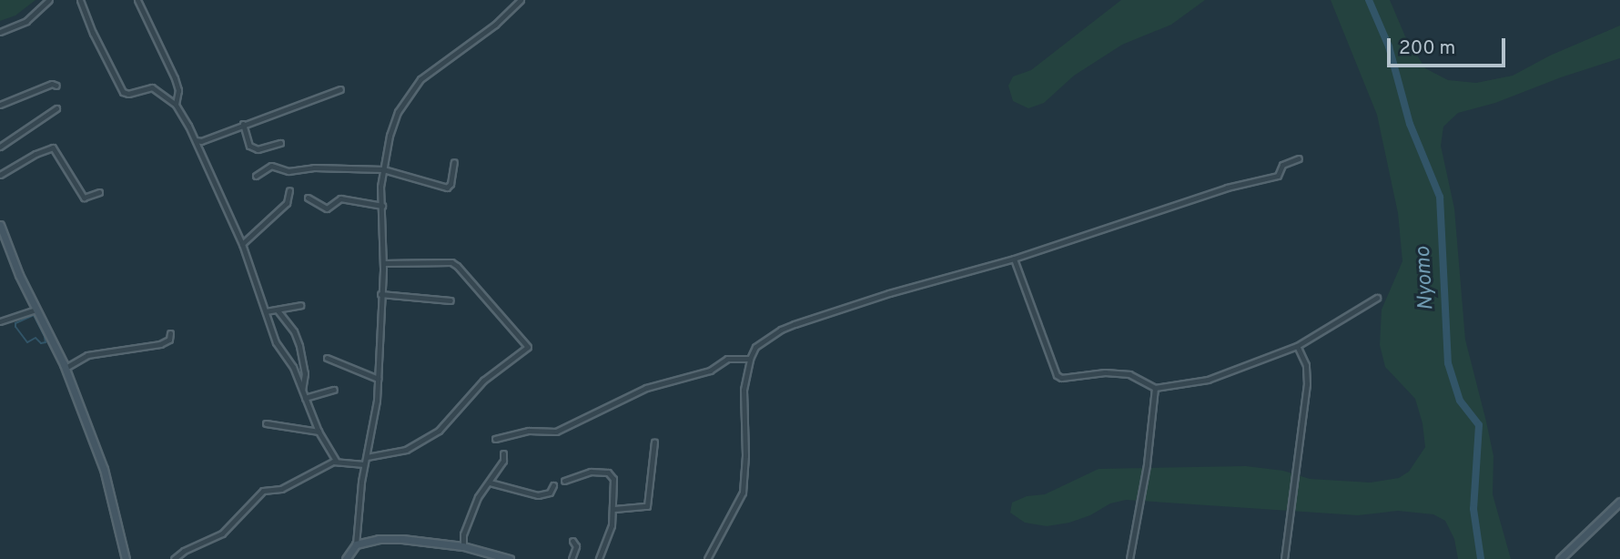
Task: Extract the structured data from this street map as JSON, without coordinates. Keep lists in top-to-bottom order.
{
  "water": ["Nyomo"],
  "scale_bar": "200 m"
}
